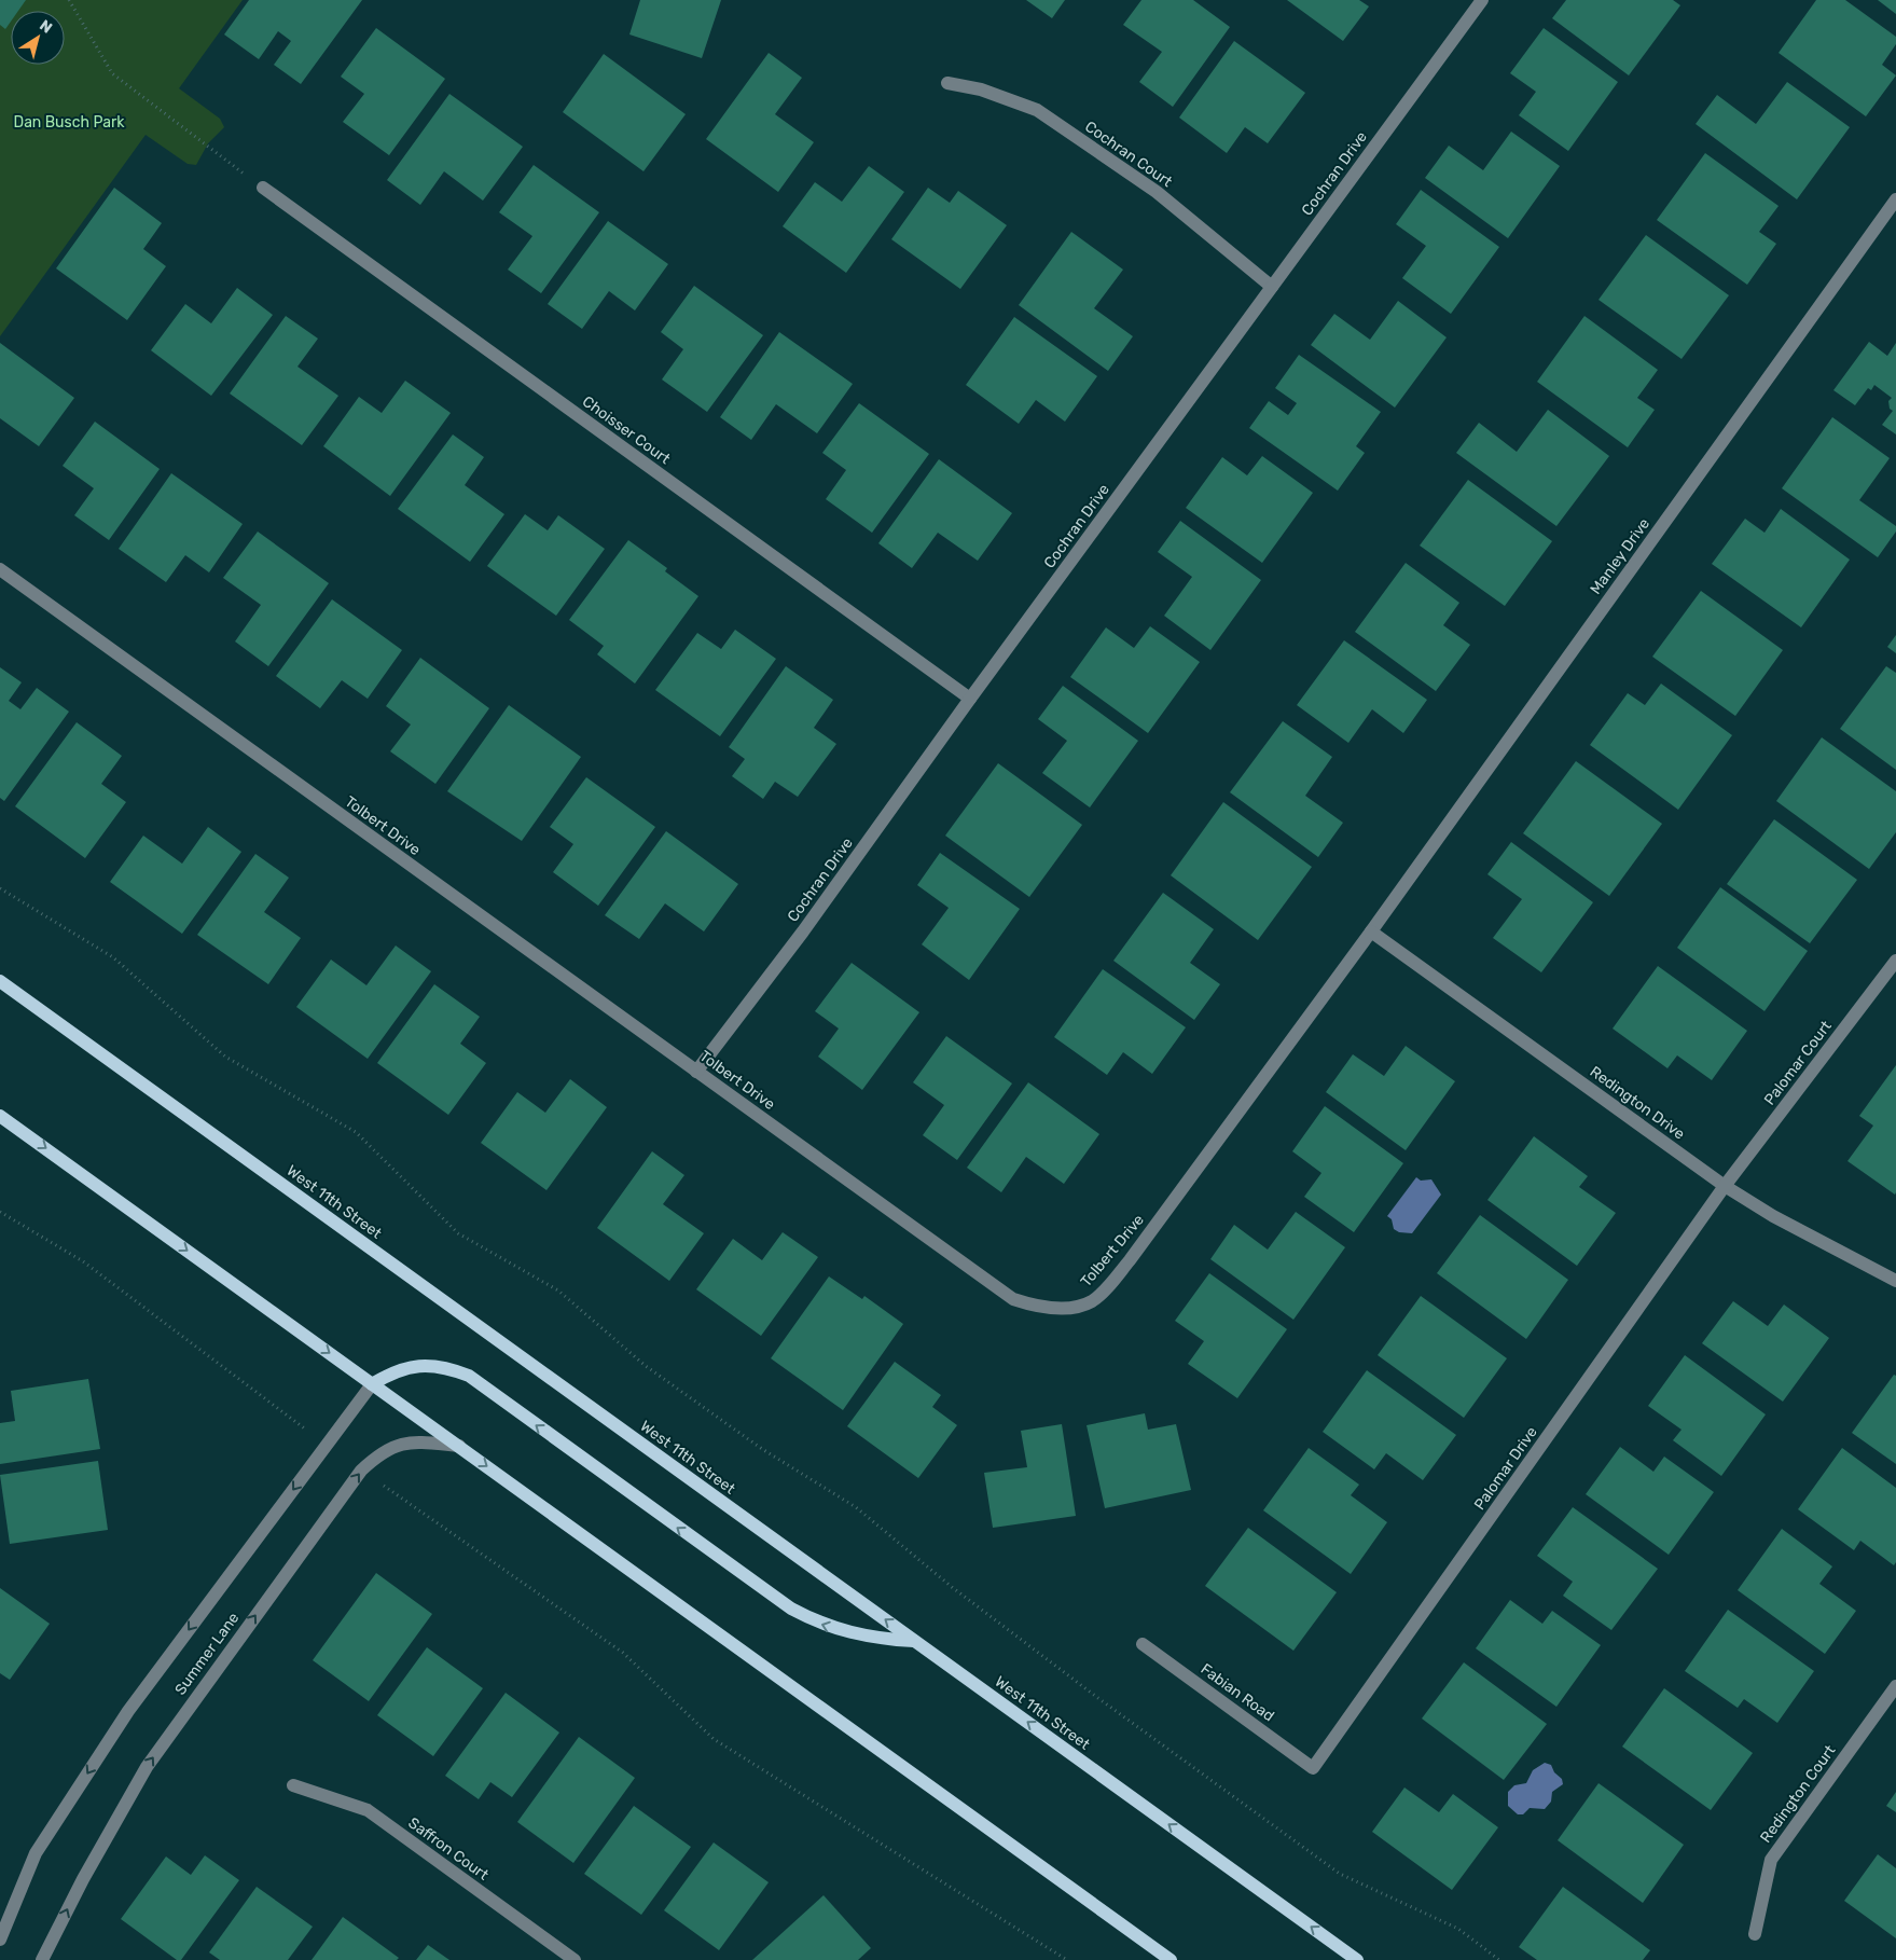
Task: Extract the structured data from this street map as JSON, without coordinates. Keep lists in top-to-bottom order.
{
  "streets": {
    "main road": ["West 11th Street"],
    "street": [
      "Cochran Court",
      "Cochran Drive",
      "Choisser Court",
      "Manley Drive",
      "Tolbert Drive",
      "Palomar Court",
      "Redington Drive",
      "Palomar Drive",
      "Summer Lane",
      "Fabian Road",
      "Redington Court",
      "Saffron Court"
    ]
  },
  "crossings": [
    ["Cochran Court", "Cochran Drive"],
    ["Cochran Drive", "Choisser Court"],
    ["Cochran Drive", "Tolbert Drive"],
    ["Manley Drive", "Tolbert Drive"],
    ["Manley Drive", "Redington Drive"],
    ["Tolbert Drive", "Redington Drive"],
    ["Palomar Court", "Redington Drive"],
    ["Palomar Court", "Palomar Drive"],
    ["Redington Drive", "Palomar Drive"],
    ["Palomar Drive", "Fabian Road"]
  ],
  "parks": ["Dan Busch Park"],
  "north": "top right"
}
